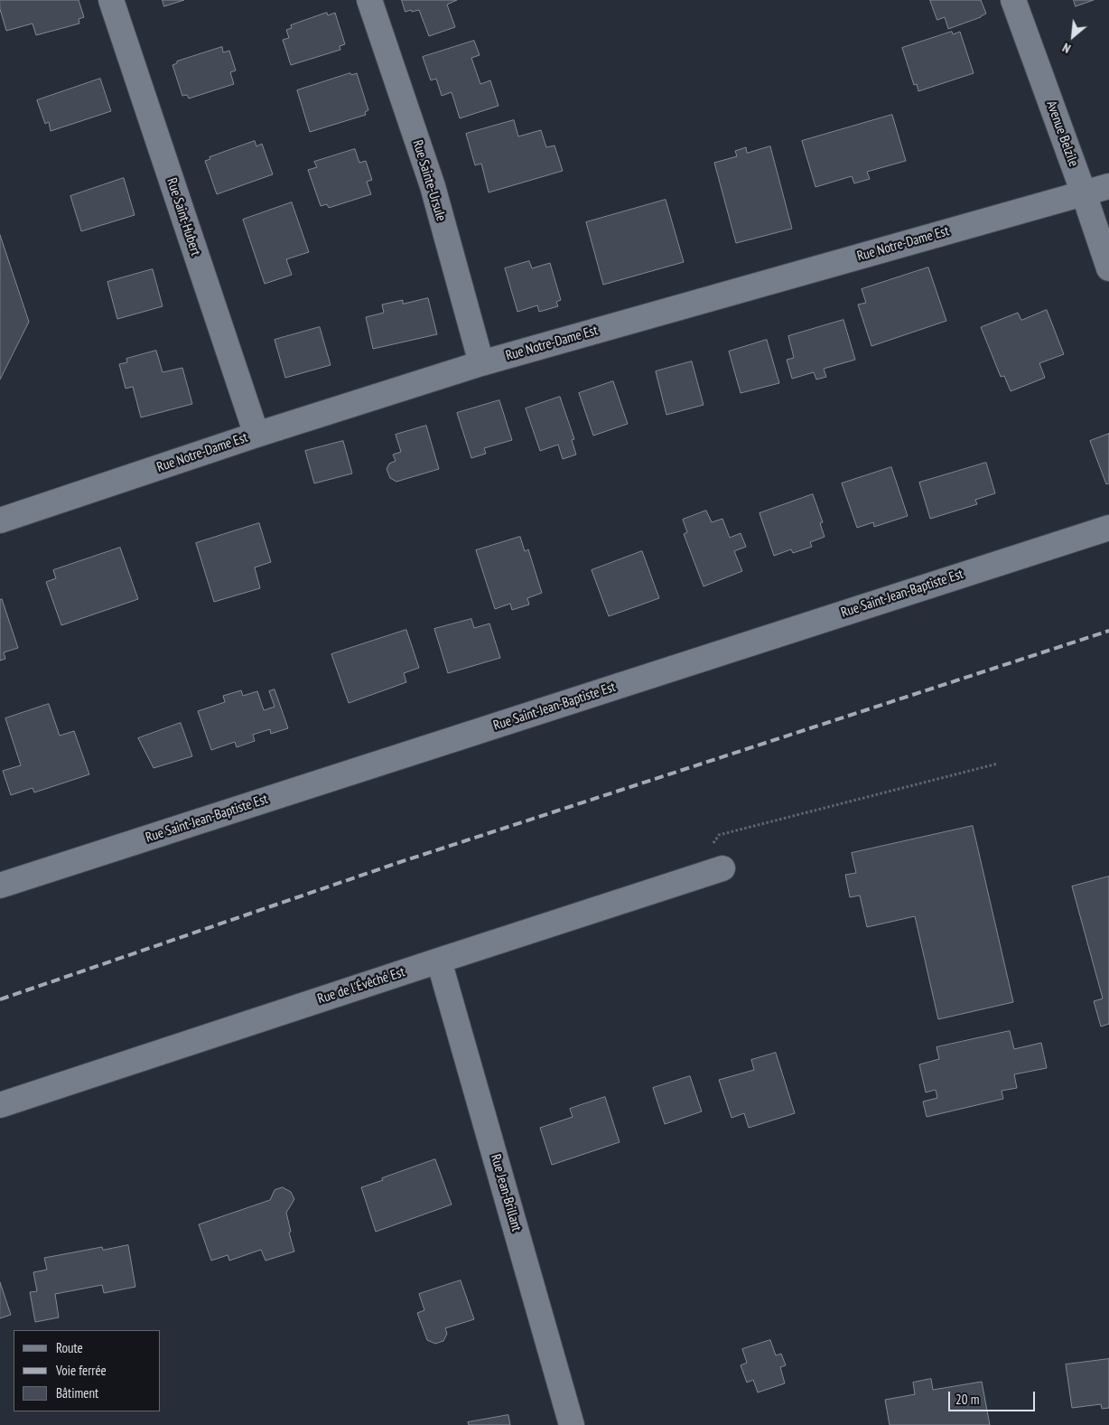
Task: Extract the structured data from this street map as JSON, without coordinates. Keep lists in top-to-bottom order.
{
  "streets": {
    "street": [
      "Avenue Belzile",
      "Rue Sainte-Ursule",
      "Rue Saint-Hubert",
      "Rue Notre-Dame Est",
      "Rue Saint-Jean-Baptiste Est",
      "Rue de l'Évêché Est",
      "Rue Jean-Brillant"
    ]
  },
  "crossings": [
    ["Avenue Belzile", "Rue Notre-Dame Est"],
    ["Rue Sainte-Ursule", "Rue Notre-Dame Est"],
    ["Rue Saint-Hubert", "Rue Notre-Dame Est"],
    ["Rue de l'Évêché Est", "Rue Jean-Brillant"]
  ],
  "legend": ["Route", "Voie ferrée", "Bâtiment"],
  "scale_bar": "20 m",
  "north": "bottom left"
}
